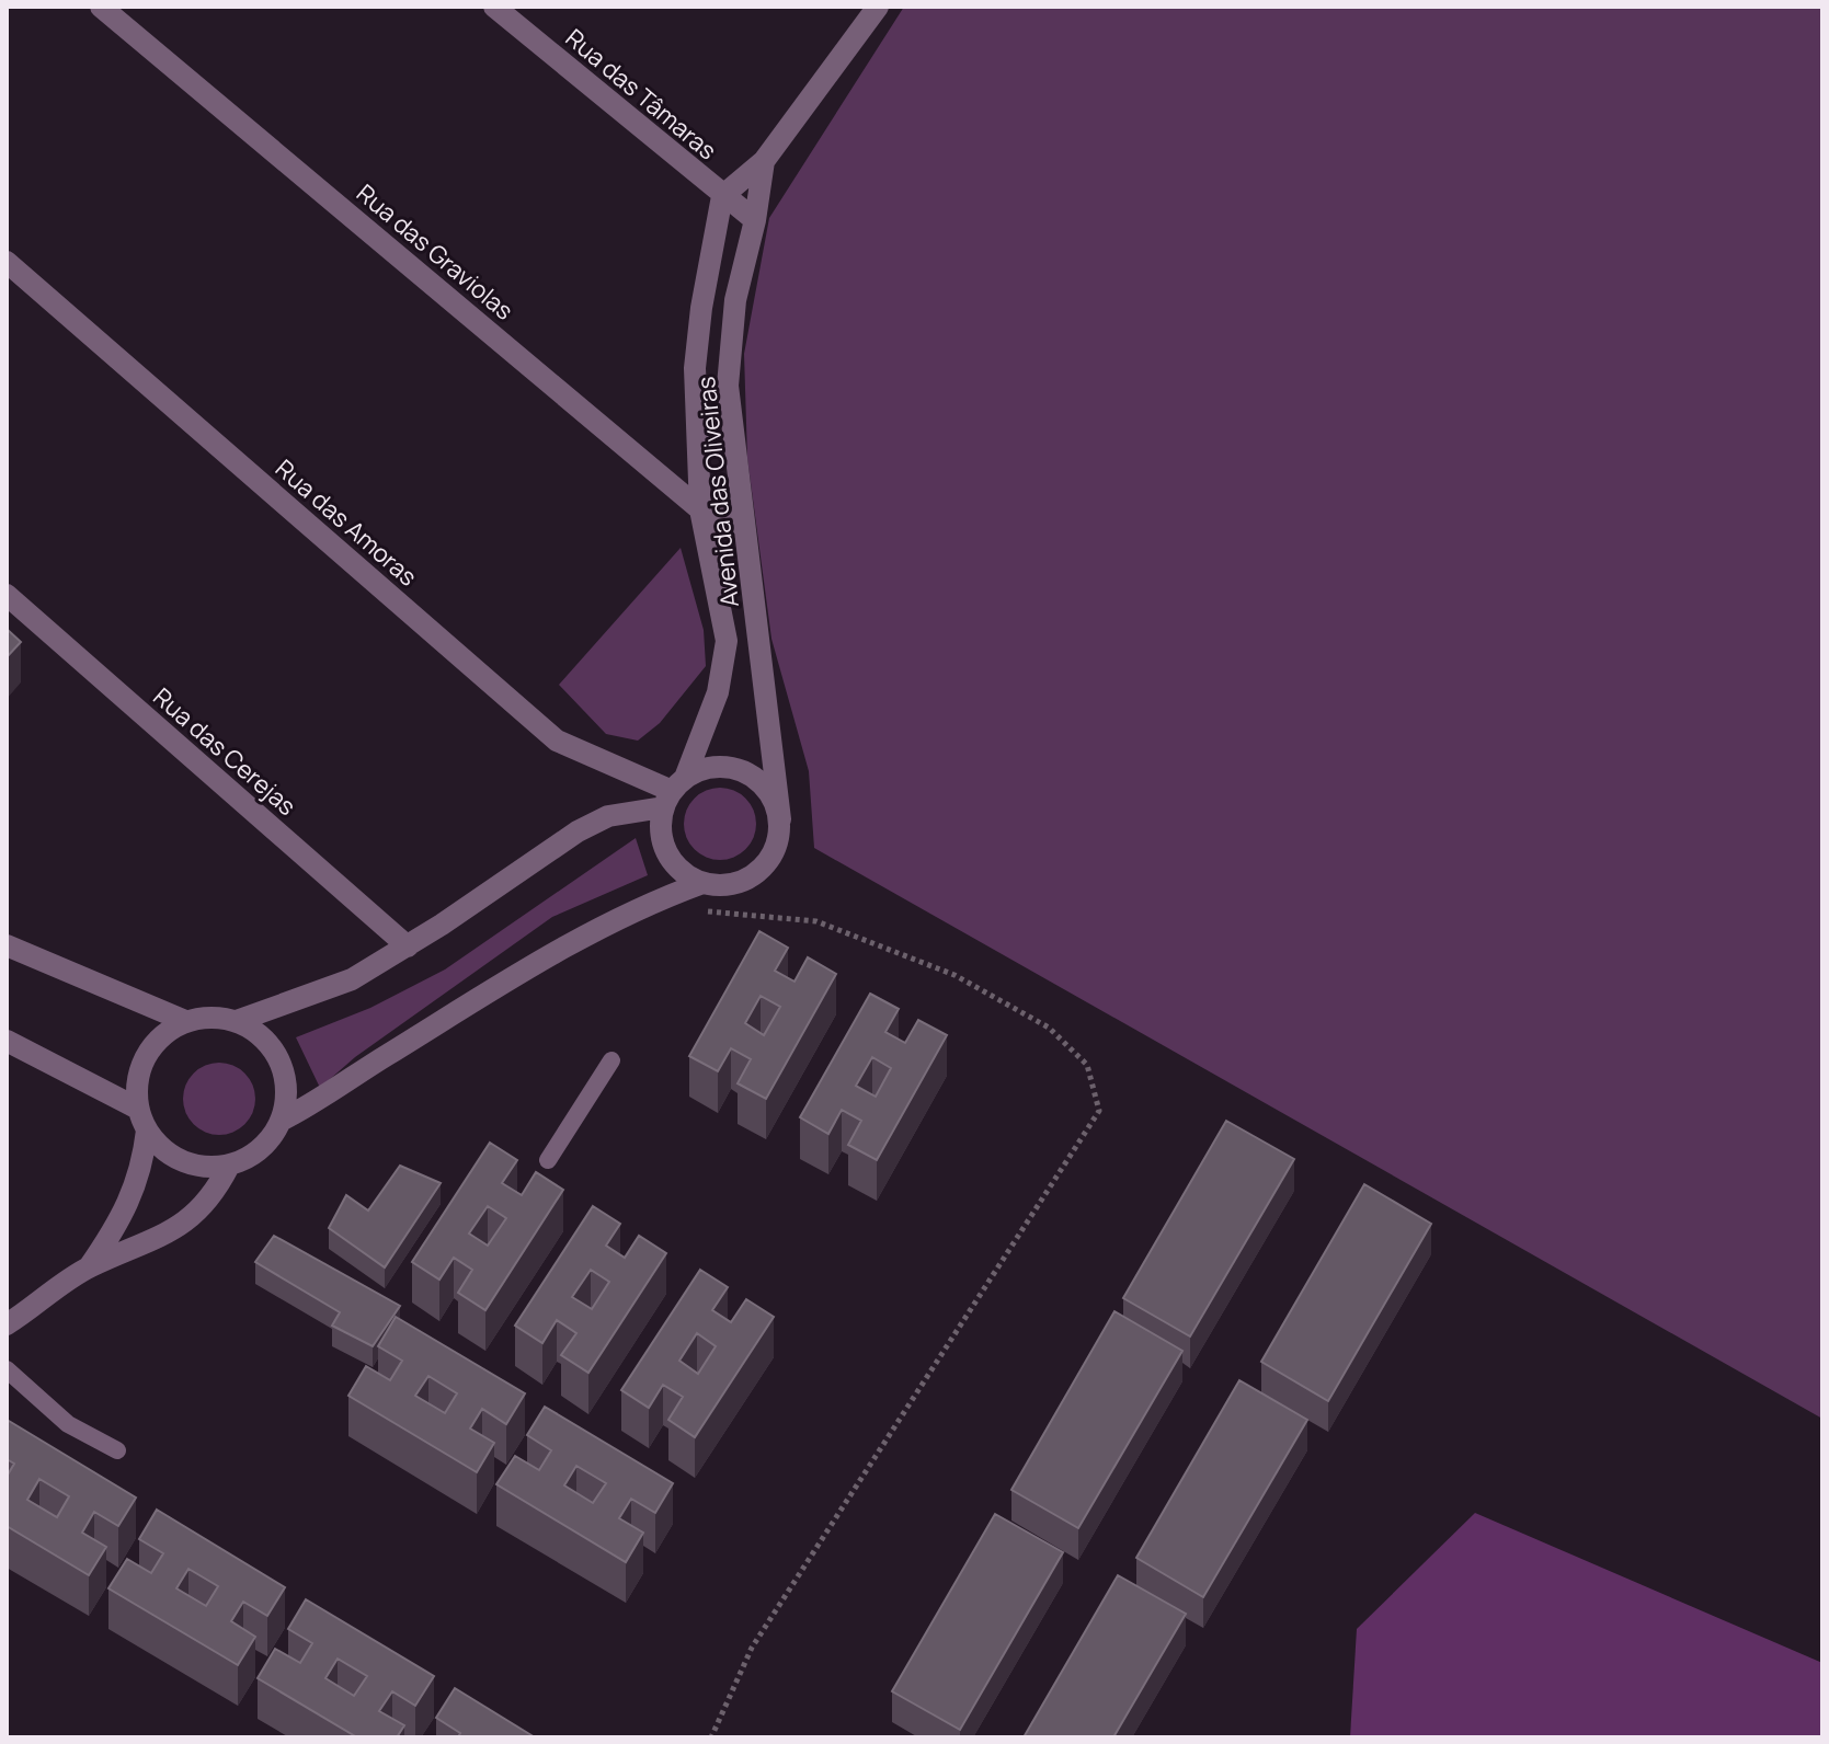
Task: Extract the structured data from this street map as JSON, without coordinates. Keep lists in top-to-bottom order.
{
  "streets": {
    "street": [
      "Rua das Tâmaras",
      "Rua das Graviolas",
      "Avenida das Oliveiras",
      "Rua das Amoras",
      "Rua das Cerejas"
    ]
  },
  "crossings": [
    ["Rua das Tâmaras", "Avenida das Oliveiras"],
    ["Rua das Graviolas", "Avenida das Oliveiras"],
    ["Avenida das Oliveiras", "Rua das Amoras"]
  ]
}
